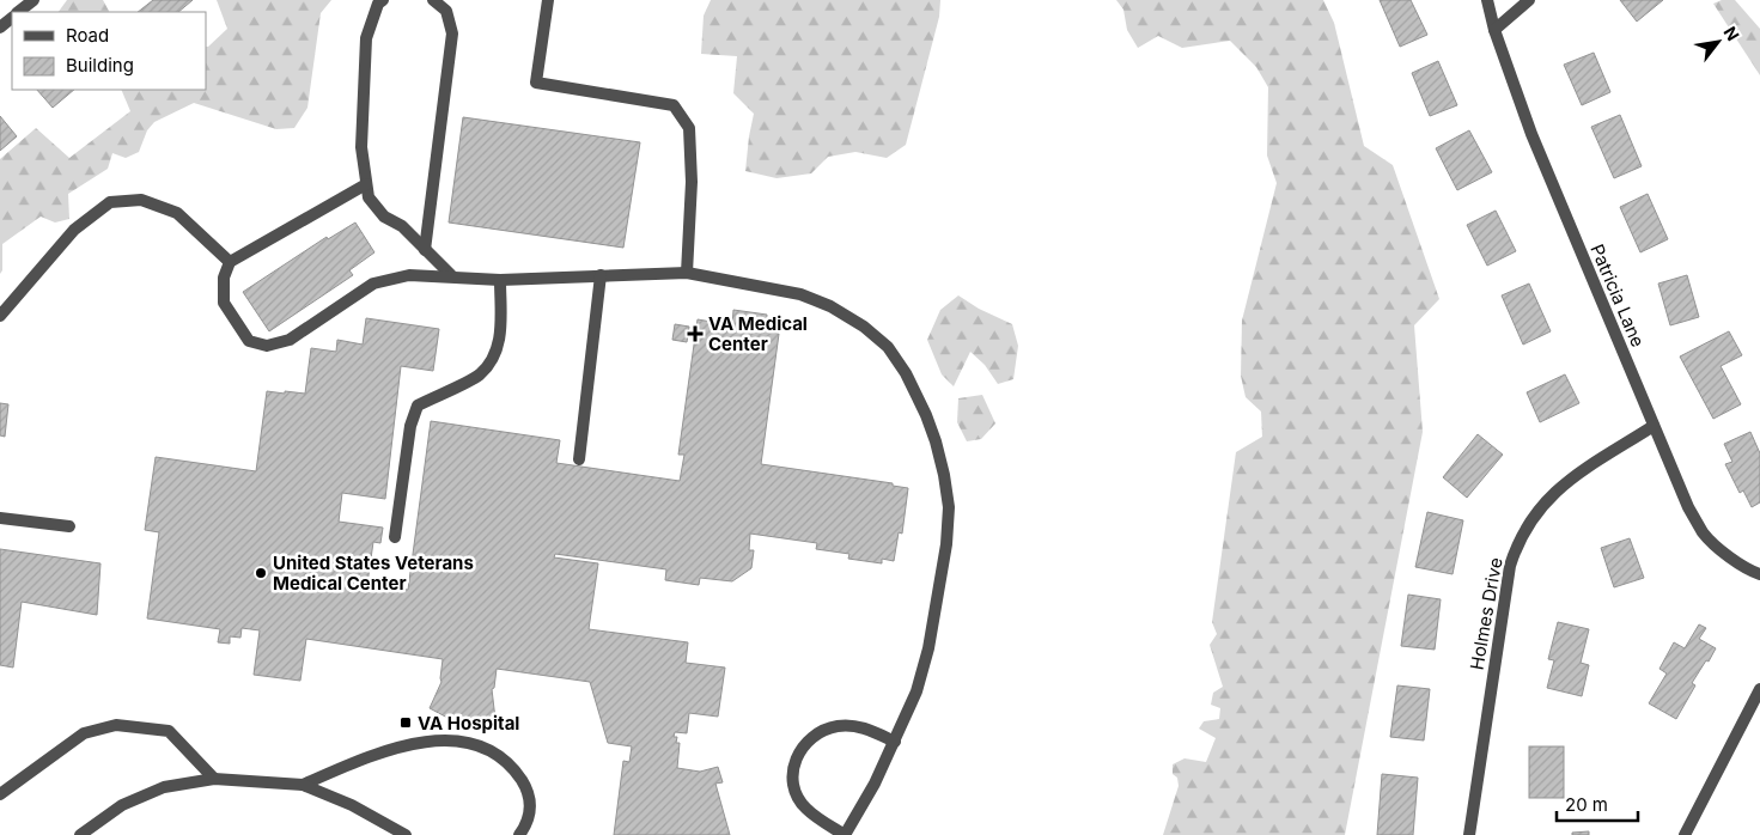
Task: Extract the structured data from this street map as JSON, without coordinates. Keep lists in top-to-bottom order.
{
  "streets": {
    "street": ["Patricia Lane", "Holmes Drive"]
  },
  "crossings": [
    ["Patricia Lane", "Holmes Drive"]
  ],
  "places": {
    "health": ["VA Medical Center"],
    "other": ["United States Veterans Medical Center"],
    "transit": ["VA Hospital"]
  },
  "legend": ["Road", "Building"],
  "scale_bar": "20 m",
  "north": "top right"
}
